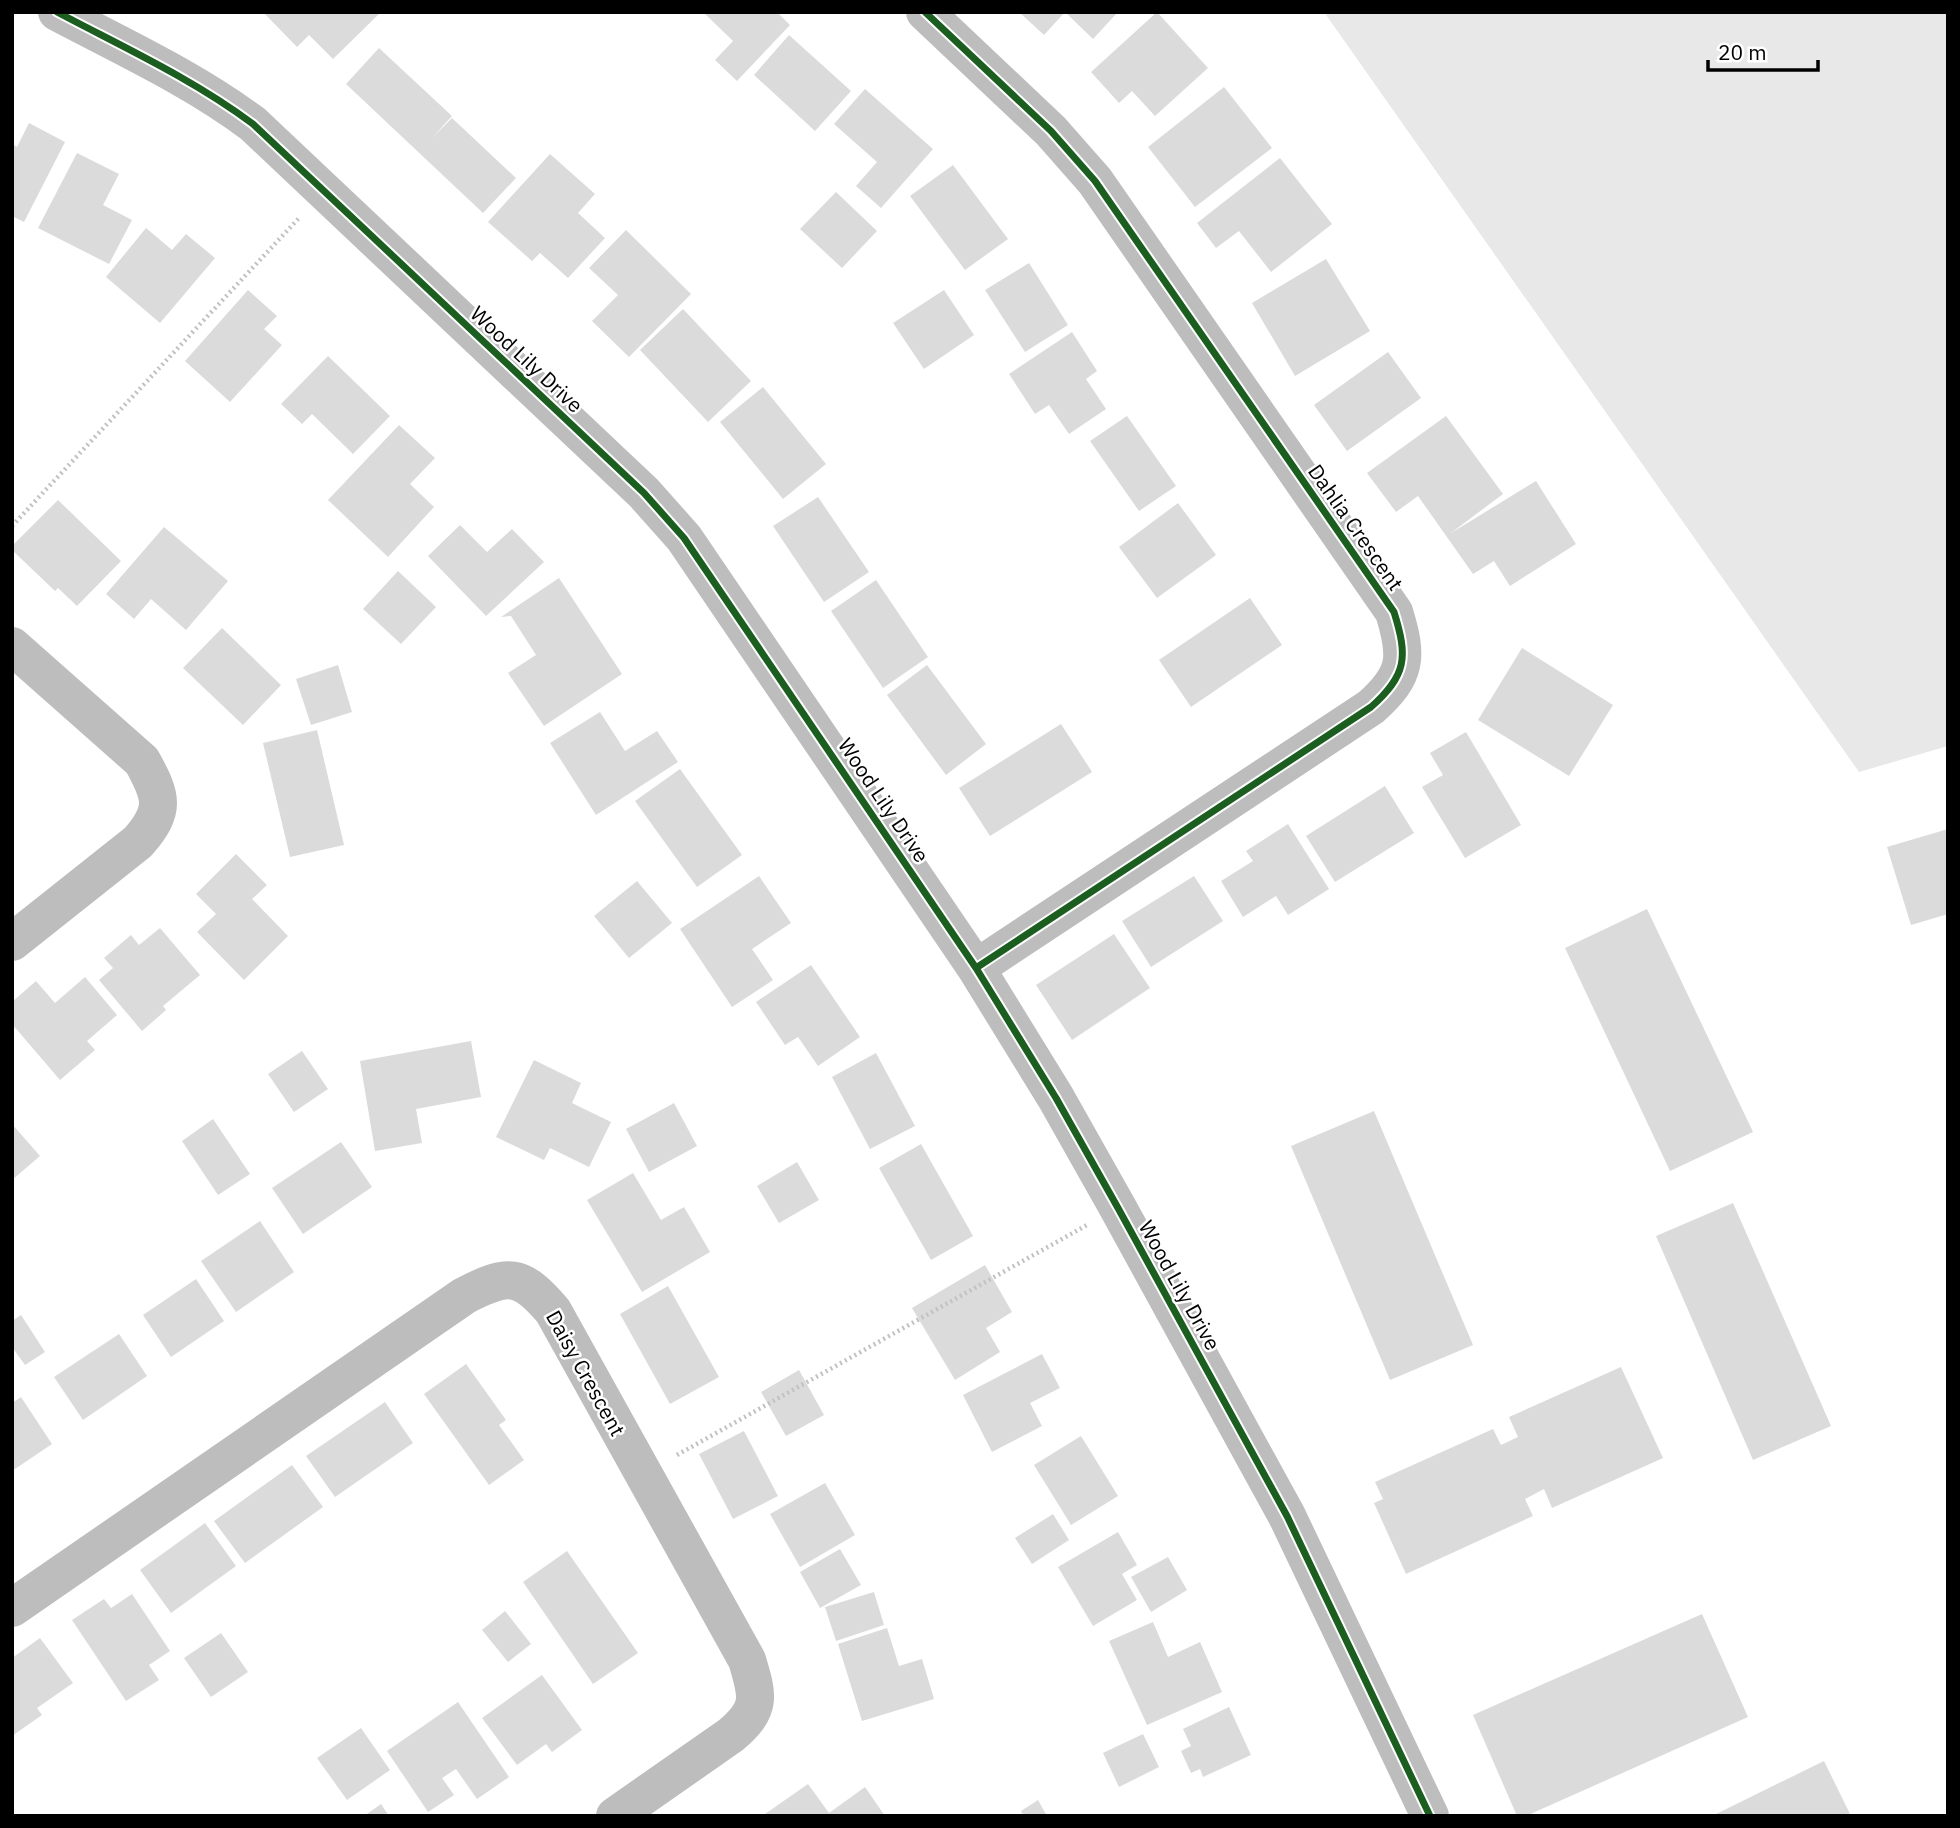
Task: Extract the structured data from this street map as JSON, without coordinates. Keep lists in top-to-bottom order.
{
  "streets": {
    "street": ["Wood Lily Drive", "Dahlia Crescent", "Daisy Crescent"]
  },
  "crossings": [
    ["Wood Lily Drive", "Dahlia Crescent"]
  ],
  "scale_bar": "20 m"
}
